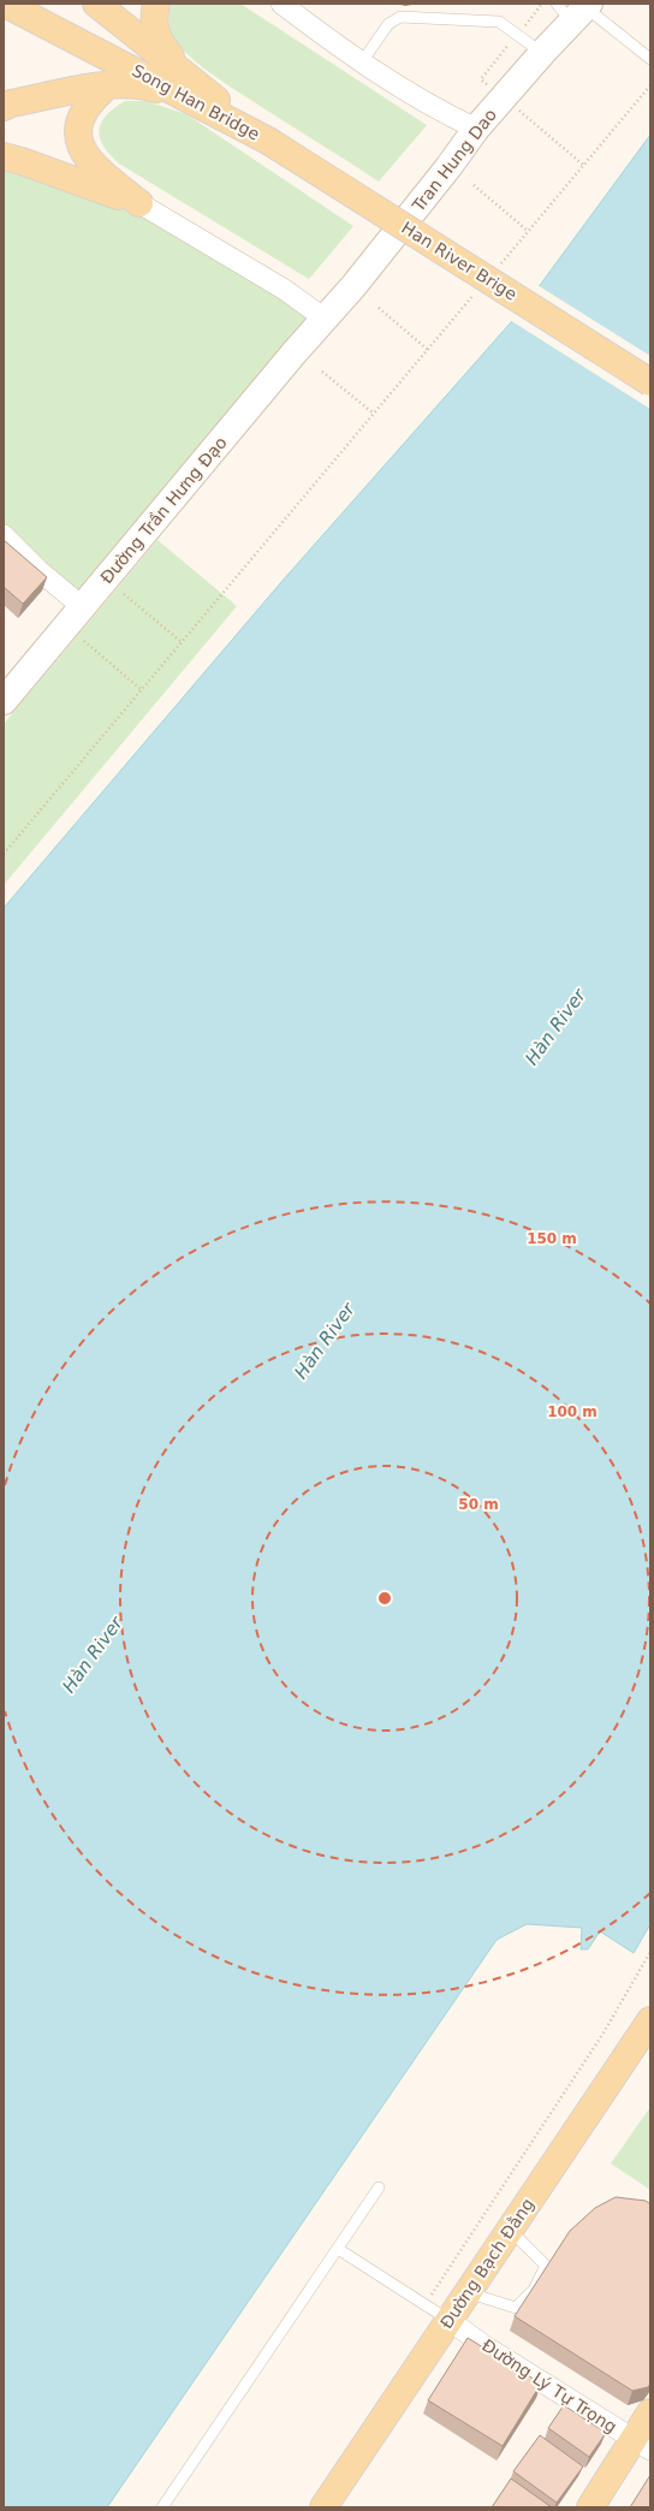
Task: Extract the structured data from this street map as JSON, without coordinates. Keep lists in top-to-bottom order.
{
  "streets": {
    "main road": [
      "Song Han Bridge",
      "Tran Hung Dao",
      "Han River Brige",
      "Đường Trần Hưng Đạo",
      "Đường Bạch Đằng"
    ],
    "street": ["Đường Lý Tự Trọng"]
  },
  "crossings": [
    ["Song Han Bridge", "Han River Brige"],
    ["Tran Hung Dao", "Đường Trần Hưng Đạo"],
    ["Đường Bạch Đằng", "Đường Lý Tự Trọng"]
  ],
  "water": ["Hàn River"],
  "rings": ["150 m", "100 m", "50 m"]
}
